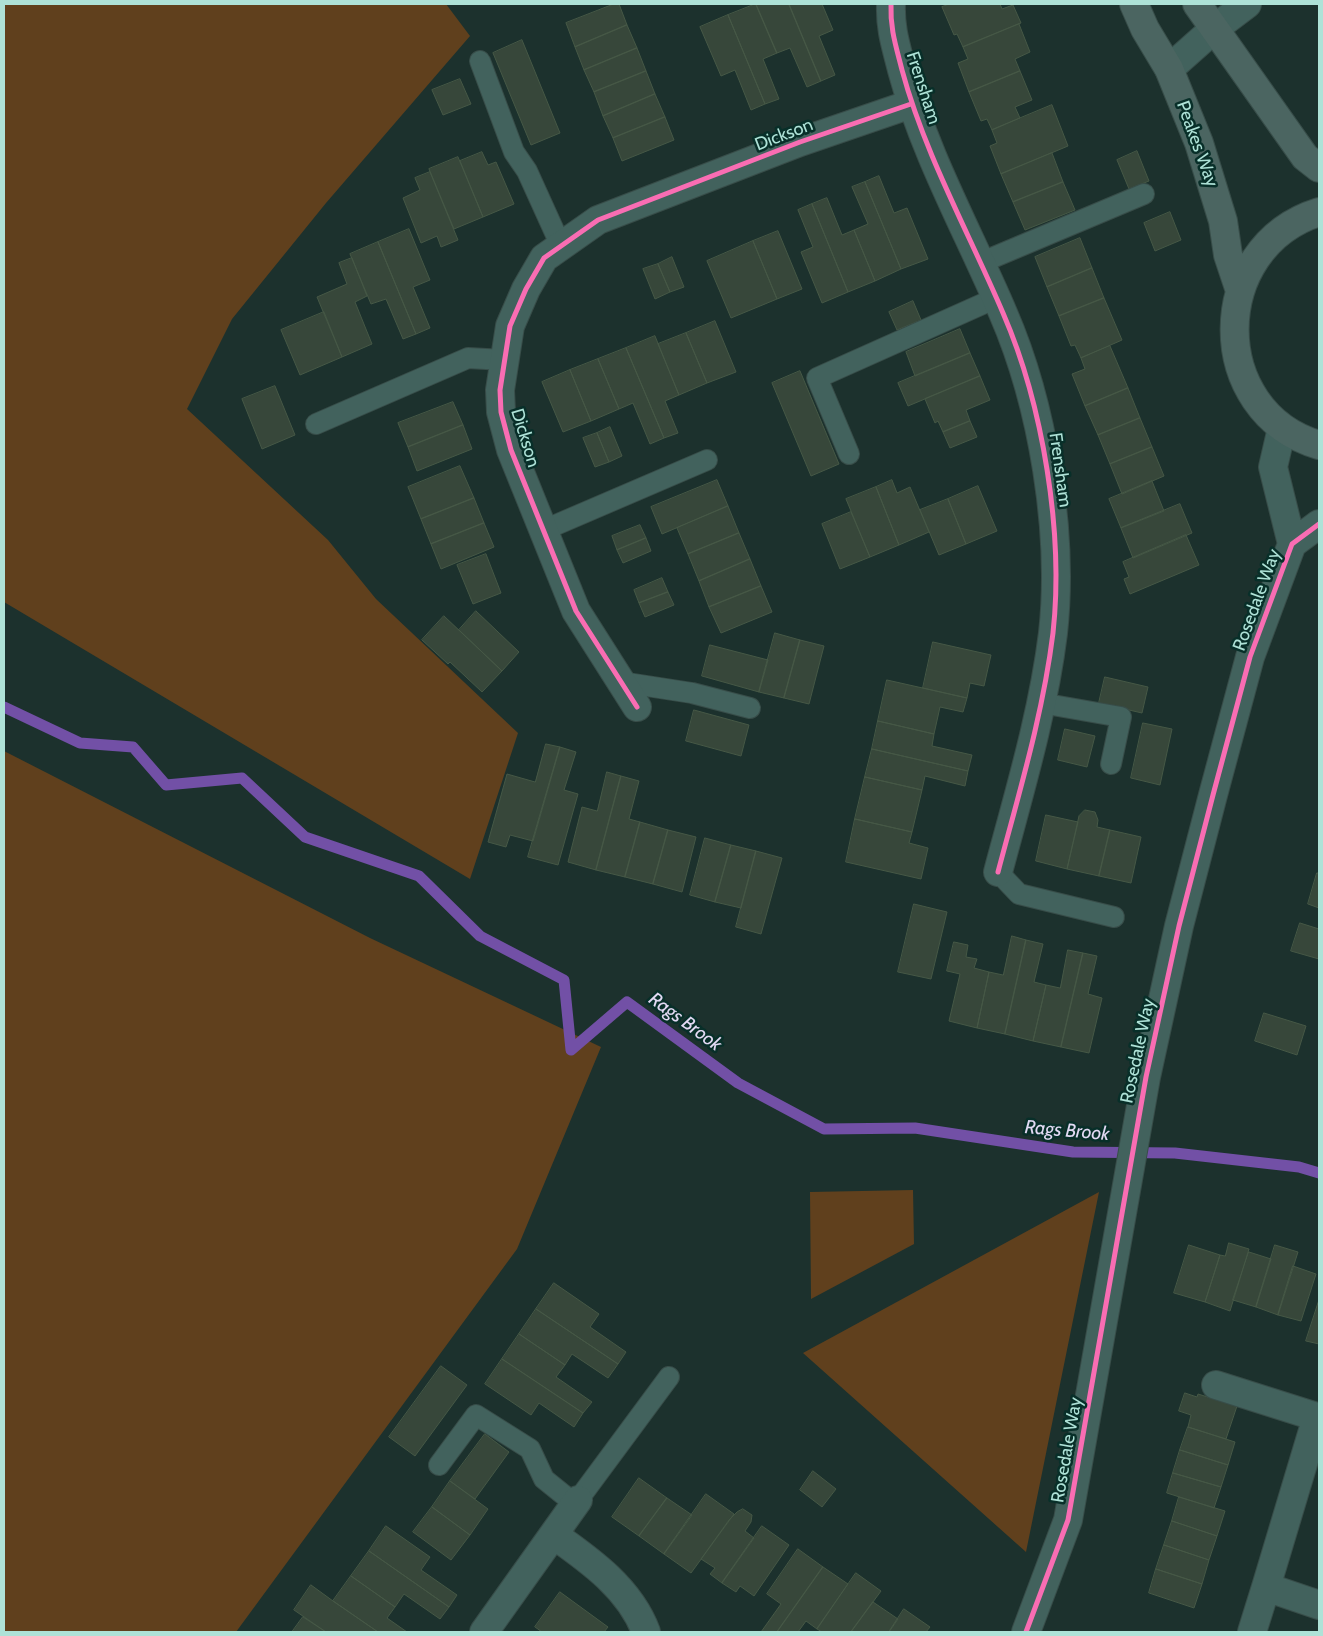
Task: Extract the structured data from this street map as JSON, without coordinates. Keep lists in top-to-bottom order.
{
  "streets": {
    "street": [
      "Frensham",
      "Dickson",
      "Peakes Way",
      "Rosedale Way"
    ]
  },
  "crossings": [
    ["Frensham", "Dickson"]
  ],
  "water": ["Rags Brook"]
}
